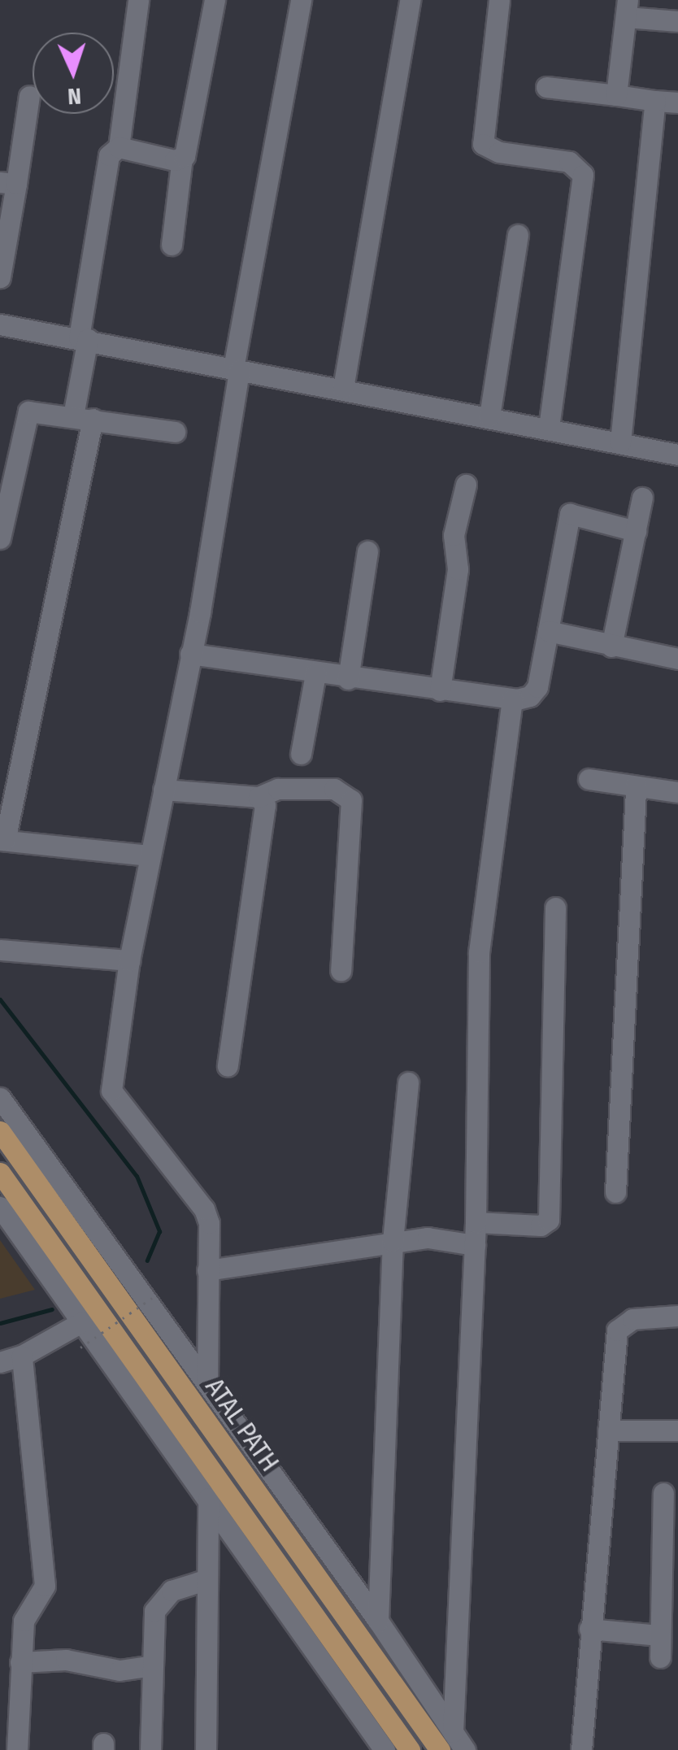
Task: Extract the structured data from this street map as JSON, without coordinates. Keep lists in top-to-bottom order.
{
  "streets": {
    "main road": ["ATAL PATH"]
  },
  "north": "bottom"
}
